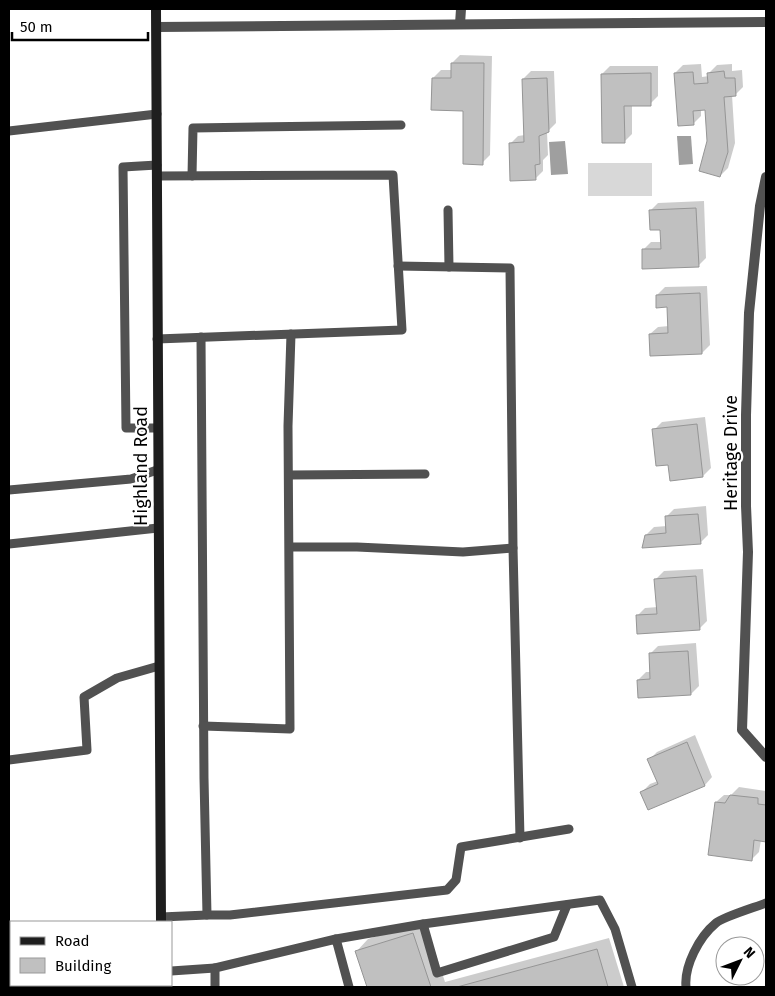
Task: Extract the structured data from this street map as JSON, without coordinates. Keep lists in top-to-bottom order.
{
  "streets": {
    "street": ["Heritage Drive", "Highland Road"]
  },
  "legend": ["Road", "Building"],
  "scale_bar": "50 m",
  "north": "top right"
}
